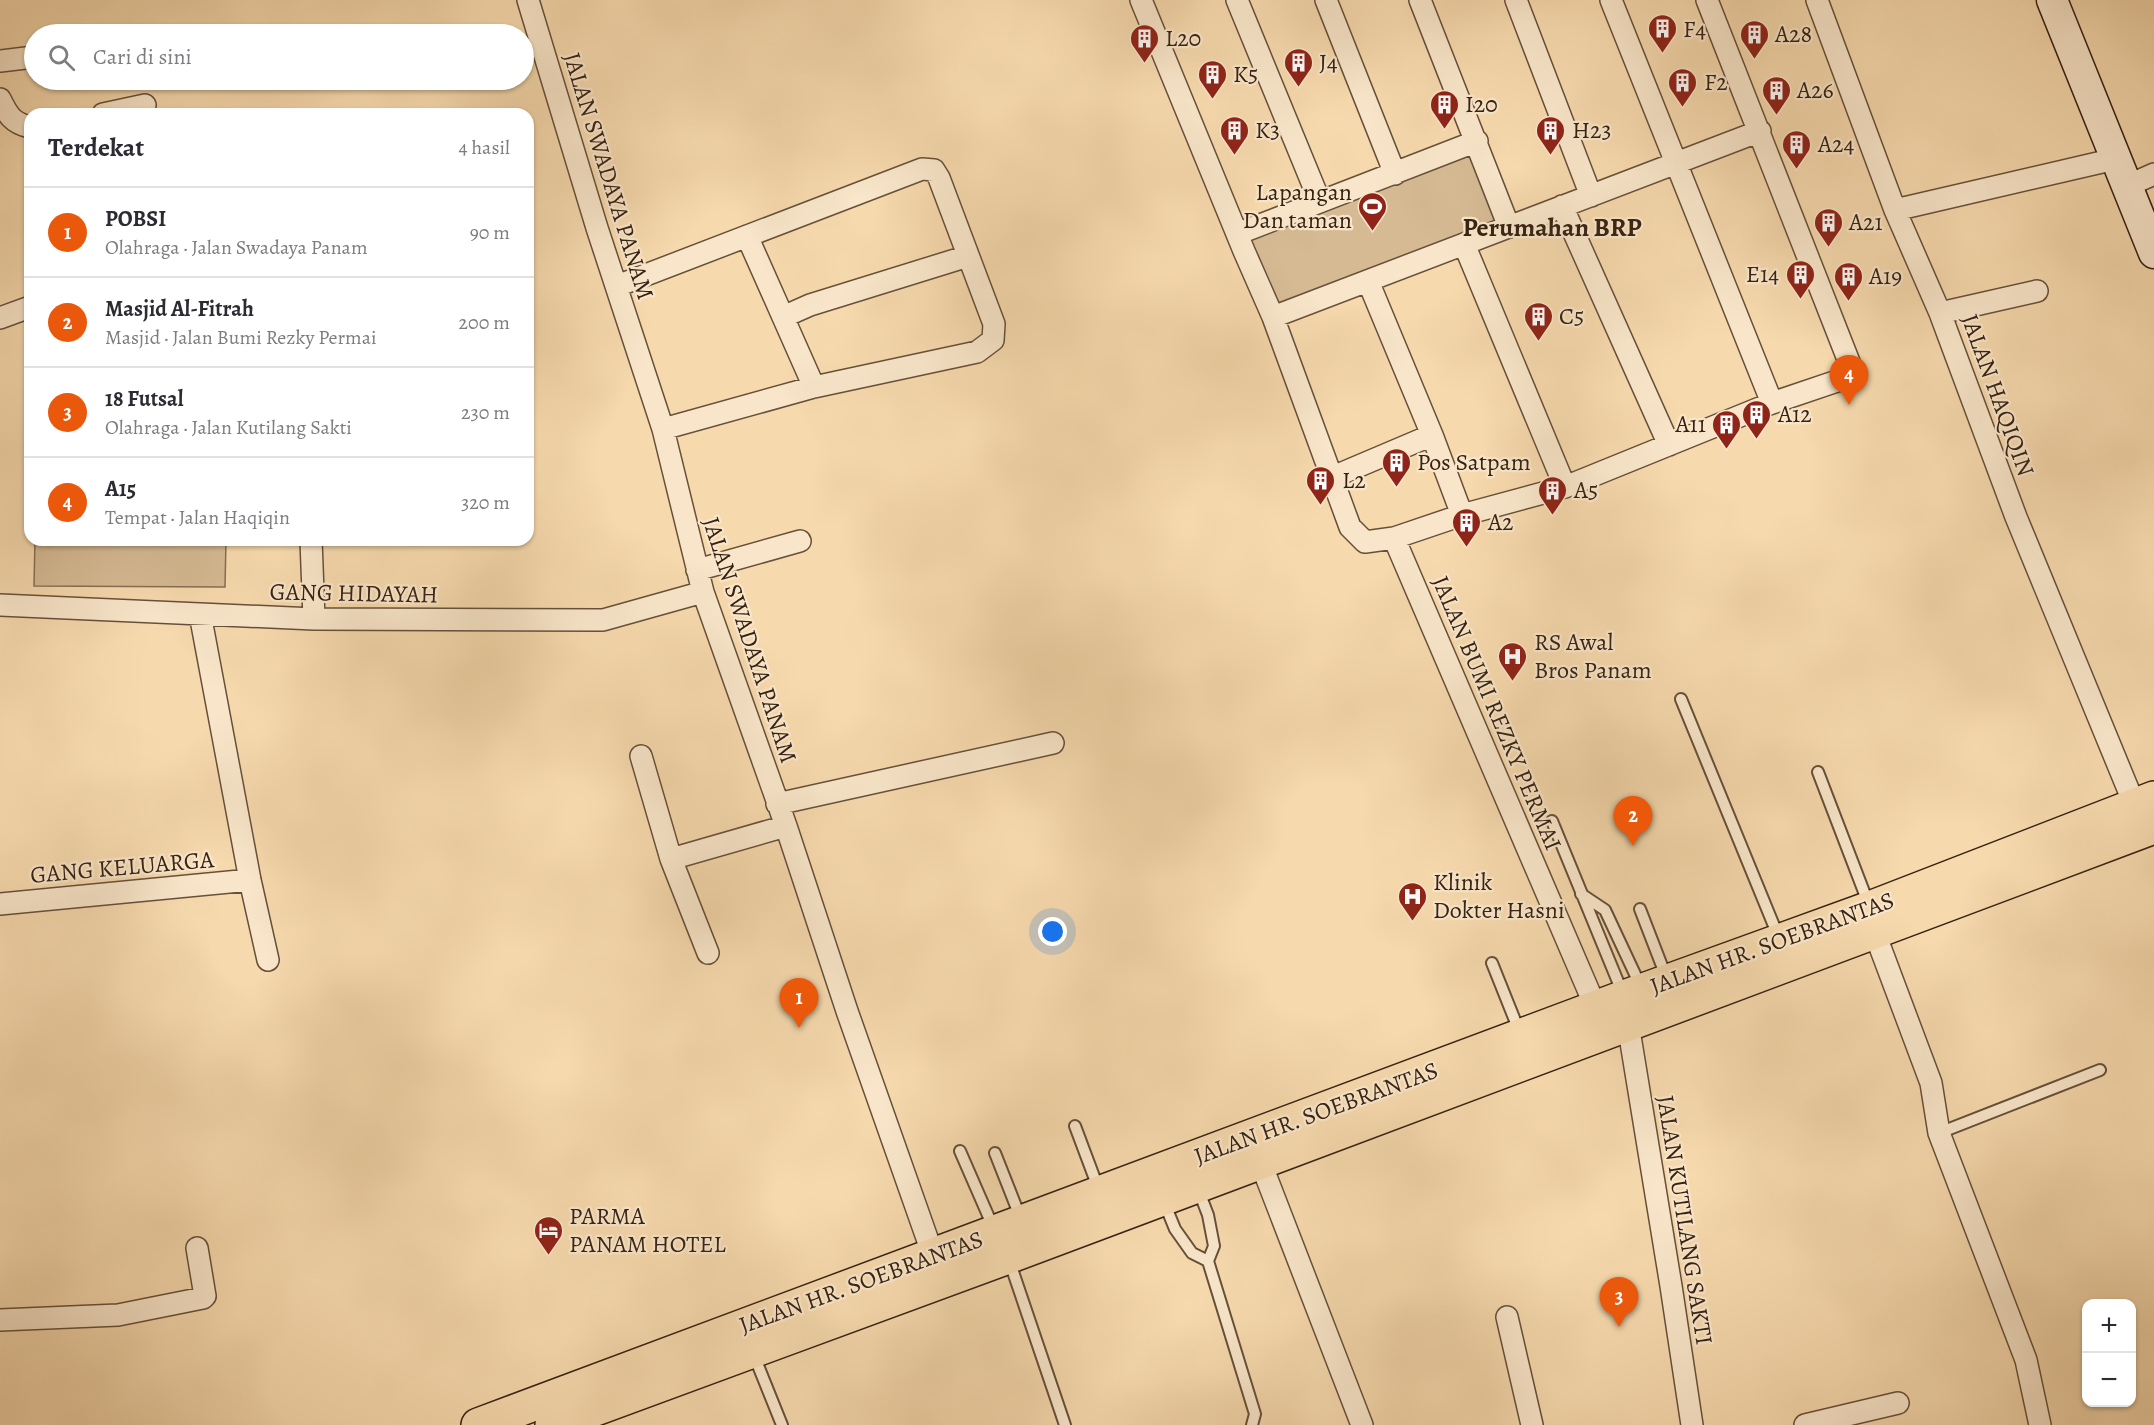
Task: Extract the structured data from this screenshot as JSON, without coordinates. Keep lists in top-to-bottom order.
{
  "streets": {
    "main road": ["JALAN HR. SOEBRANTAS"],
    "street": [
      "JALAN SWADAYA PANAM",
      "JALAN HAQIQIN",
      "GANG HIDAYAH",
      "JALAN BUMI REZKY PERMAI",
      "GANG KELUARGA",
      "JALAN KUTILANG SAKTI"
    ]
  },
  "crossings": [
    ["JALAN SWADAYA PANAM", "GANG HIDAYAH"],
    ["JALAN SWADAYA PANAM", "JALAN HR. SOEBRANTAS"],
    ["JALAN HAQIQIN", "JALAN HR. SOEBRANTAS"],
    ["JALAN BUMI REZKY PERMAI", "JALAN HR. SOEBRANTAS"],
    ["JALAN BUMI REZKY PERMAI", "JALAN KUTILANG SAKTI"],
    ["JALAN HR. SOEBRANTAS", "JALAN KUTILANG SAKTI"]
  ],
  "districts": ["Perumahan BRP"],
  "places": {
    "building": [
      "F4",
      "A28",
      "L20",
      "J4",
      "K5",
      "F2",
      "A26",
      "I20",
      "K3",
      "H23",
      "A24",
      "A21",
      "E14",
      "A19",
      "C5",
      "A12",
      "A11",
      "Pos Satpam",
      "L2",
      "A5",
      "A2"
    ],
    "sports": ["Lapangan Dan taman"],
    "hospital": ["RS Awal Bros Panam", "Klinik Dokter Hasni"],
    "hotel": ["PARMA PANAM HOTEL"]
  },
  "page": {
    "search": "Cari di sini",
    "heading": ["Terdekat", "4 hasil"],
    "list": [
      {
        "mark": "1",
        "name": "POBSI",
        "note": "Olahraga · Jalan Swadaya Panam",
        "value": "90 m"
      },
      {
        "mark": "2",
        "name": "Masjid Al-Fitrah",
        "note": "Masjid · Jalan Bumi Rezky Permai",
        "value": "200 m"
      },
      {
        "mark": "3",
        "name": "18 Futsal",
        "note": "Olahraga · Jalan Kutilang Sakti",
        "value": "230 m"
      },
      {
        "mark": "4",
        "name": "A15",
        "note": "Tempat · Jalan Haqiqin",
        "value": "320 m"
      }
    ],
    "pins": [
      "4",
      "2",
      "1",
      "3"
    ],
    "map_buttons": ["+", "−"]
  }
}
